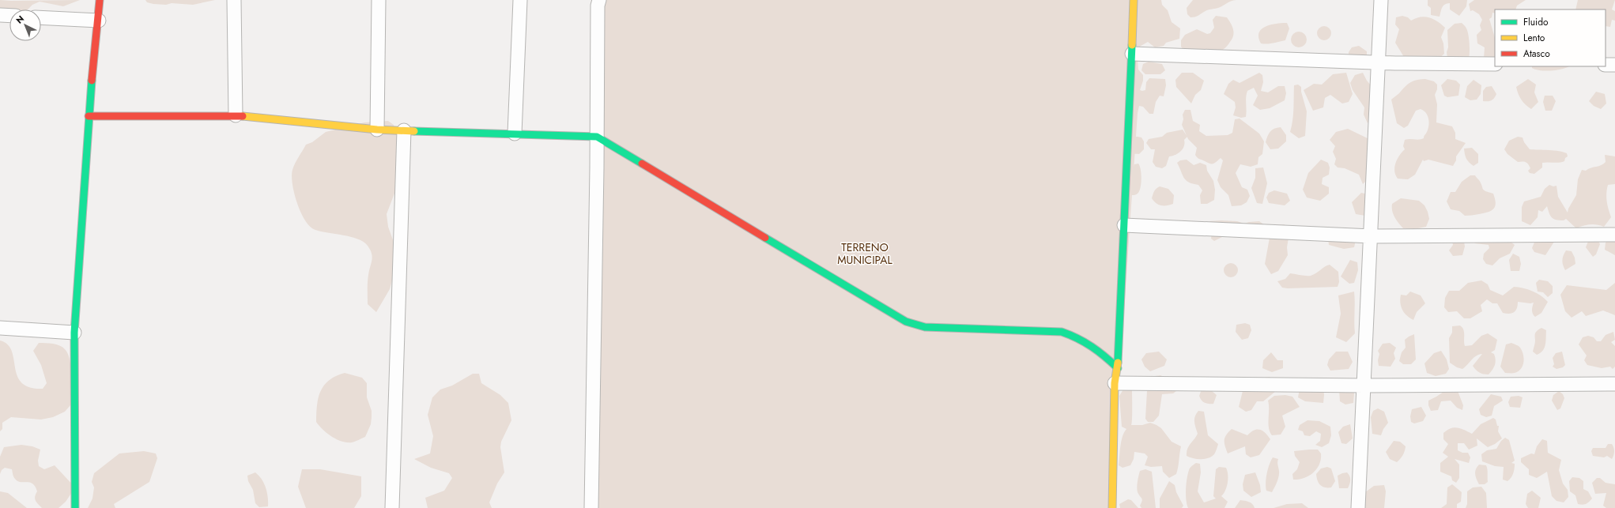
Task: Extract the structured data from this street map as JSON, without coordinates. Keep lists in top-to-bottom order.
{
  "parks": ["TERRENO MUNICIPAL"],
  "legend": ["Fluido", "Lento", "Atasco"],
  "north": "top left"
}
